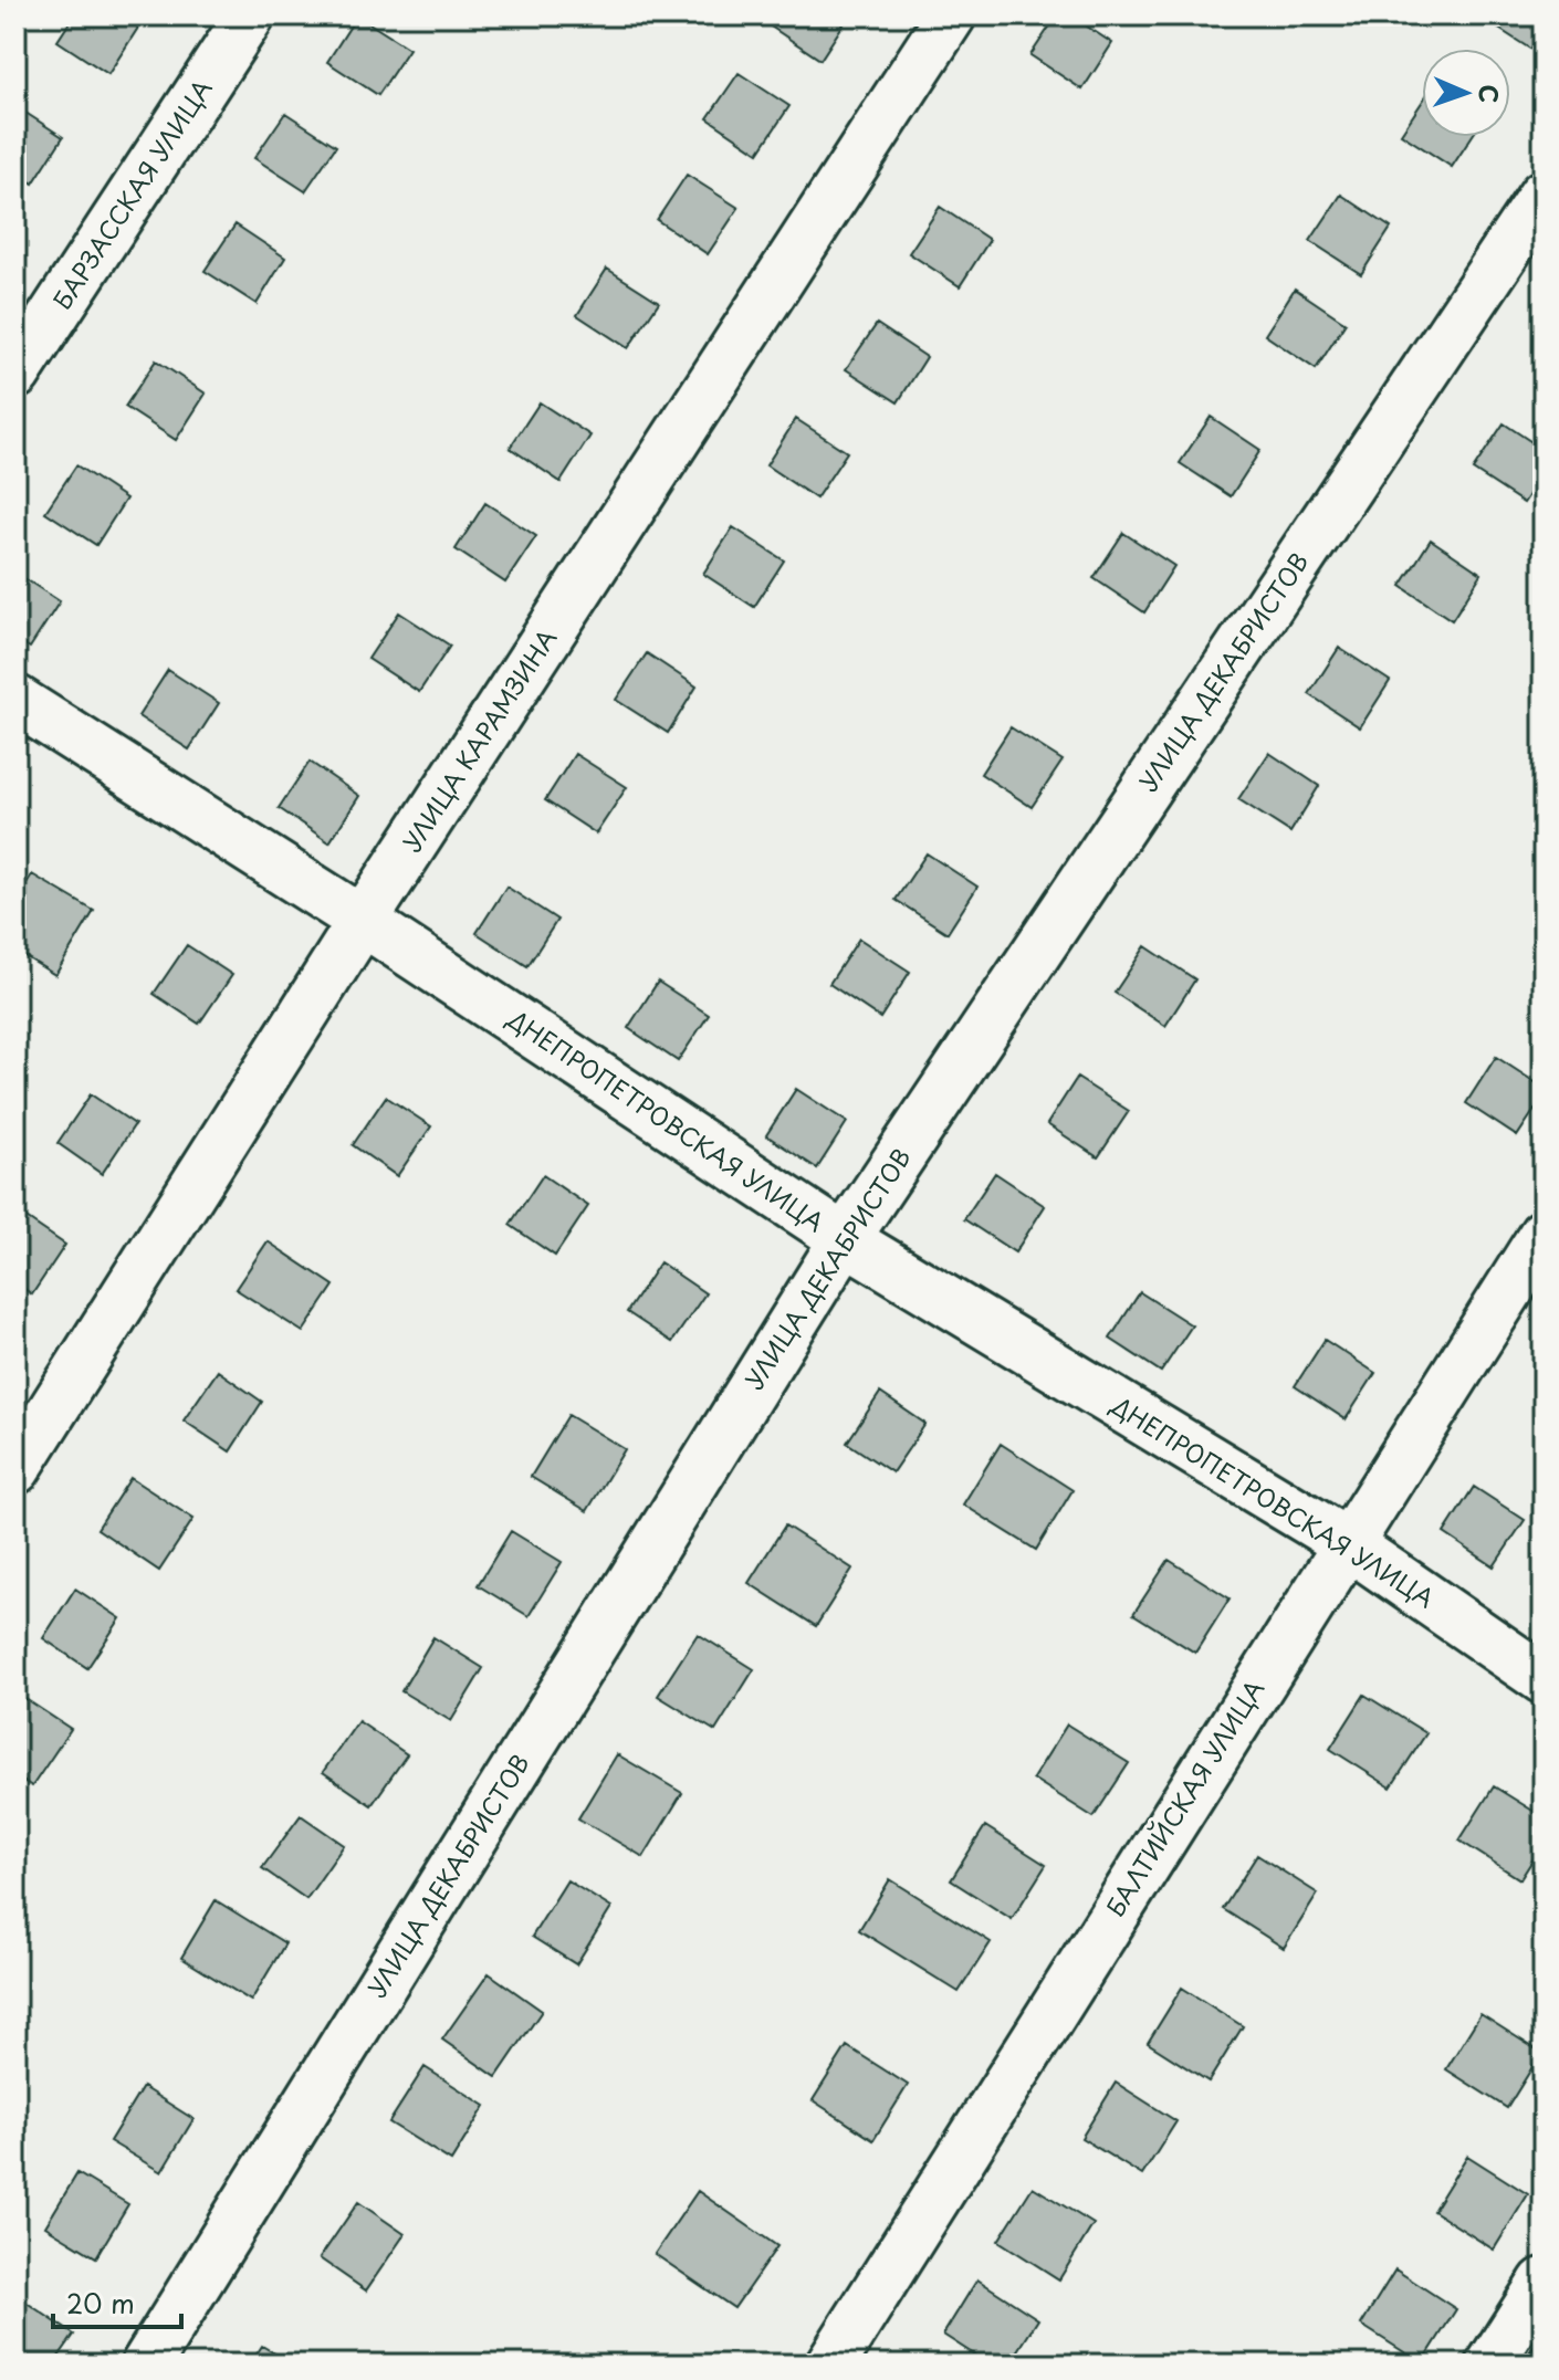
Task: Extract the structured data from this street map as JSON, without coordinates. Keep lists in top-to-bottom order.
{
  "streets": {
    "street": [
      "БАРЗАССКАЯ УЛИЦА",
      "УЛИЦА ДЕКАБРИСТОВ",
      "УЛИЦА КАРАМЗИНА",
      "ДНЕПРОПЕТРОВСКАЯ УЛИЦА",
      "БАЛТИЙСКАЯ УЛИЦА"
    ]
  },
  "crossings": [
    ["УЛИЦА ДЕКАБРИСТОВ", "ДНЕПРОПЕТРОВСКАЯ УЛИЦА"],
    ["УЛИЦА КАРАМЗИНА", "ДНЕПРОПЕТРОВСКАЯ УЛИЦА"],
    ["ДНЕПРОПЕТРОВСКАЯ УЛИЦА", "БАЛТИЙСКАЯ УЛИЦА"]
  ],
  "scale_bar": "20 m",
  "north": "right"
}
